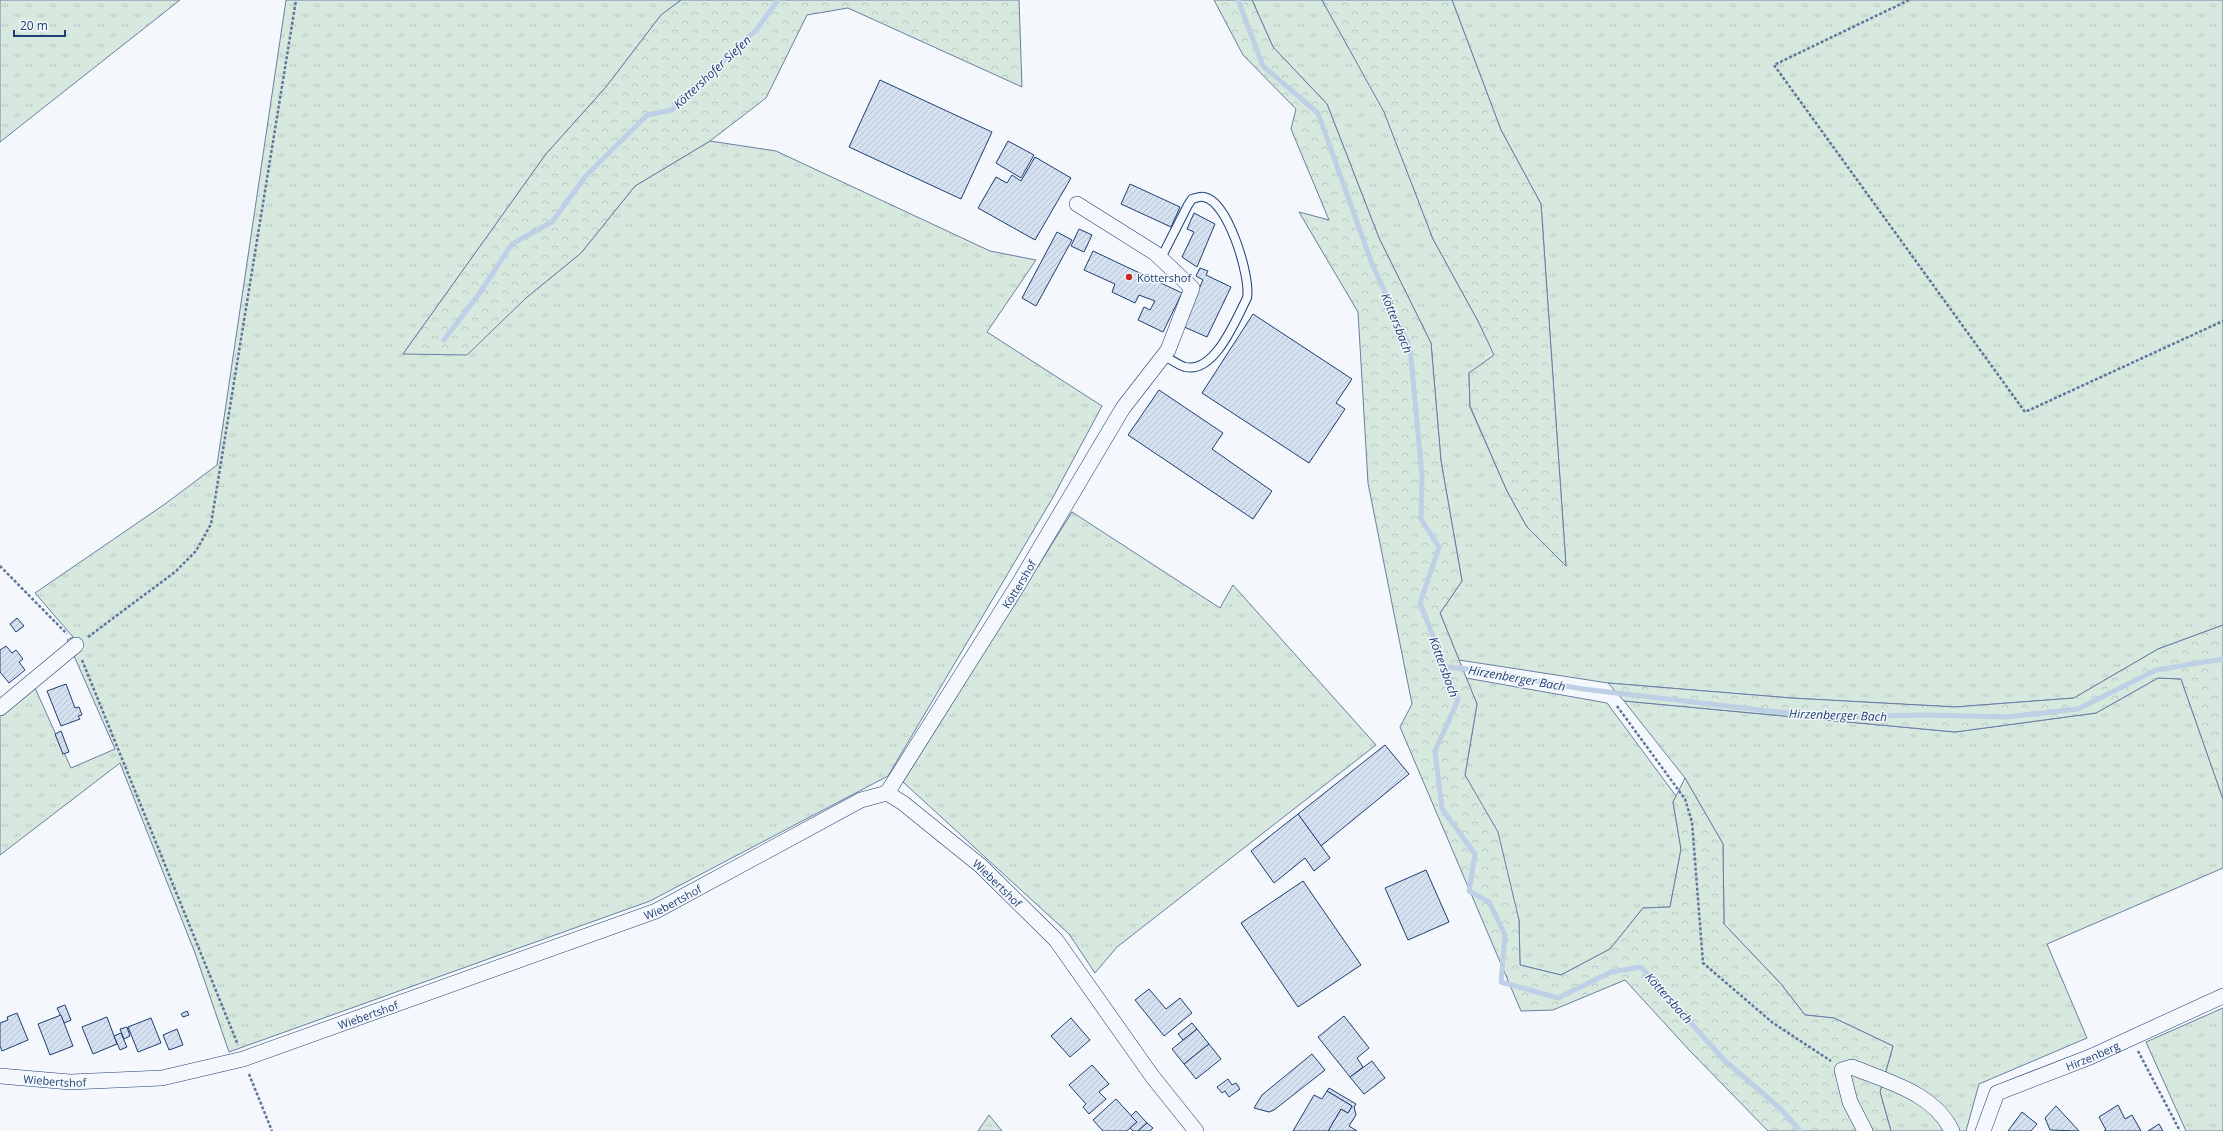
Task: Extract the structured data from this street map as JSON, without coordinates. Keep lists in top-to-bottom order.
{
  "streets": {
    "street": ["Köttershof", "Wiebertshof", "Hirzenberg"]
  },
  "crossings": [
    ["Köttershof", "Wiebertshof"]
  ],
  "water": ["Köttershofer Siefen", "Köttersbach", "Hirzenberger Bach"],
  "places": ["Köttershof"],
  "scale_bar": "20 m"
}
